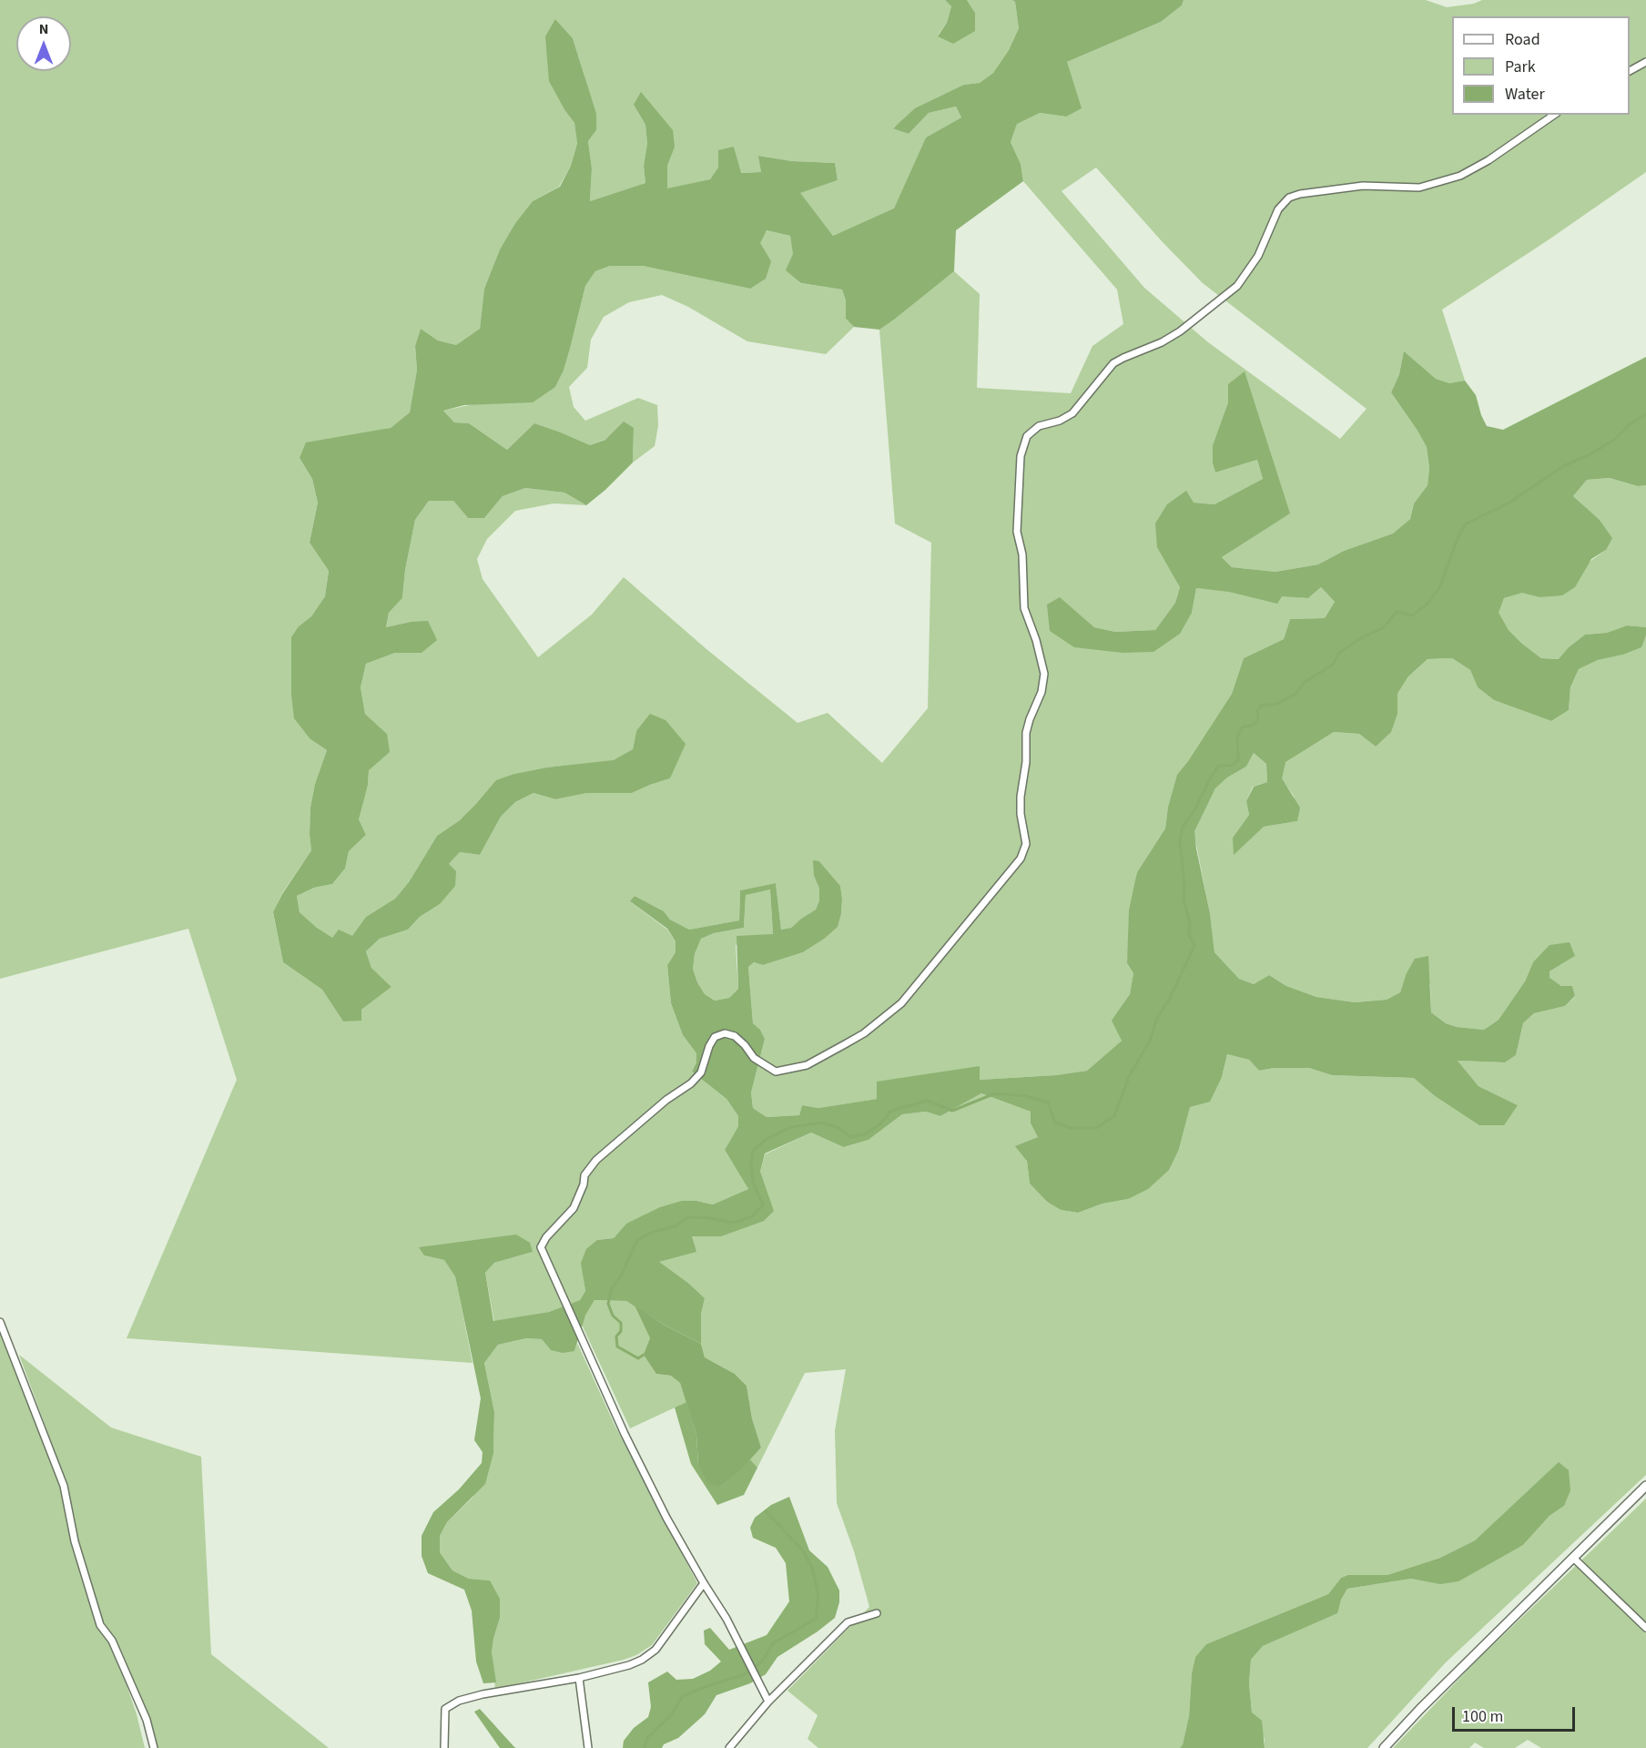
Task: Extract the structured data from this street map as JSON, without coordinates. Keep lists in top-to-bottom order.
{
  "legend": ["Road", "Park", "Water"],
  "scale_bar": "100 m",
  "north": "top"
}
